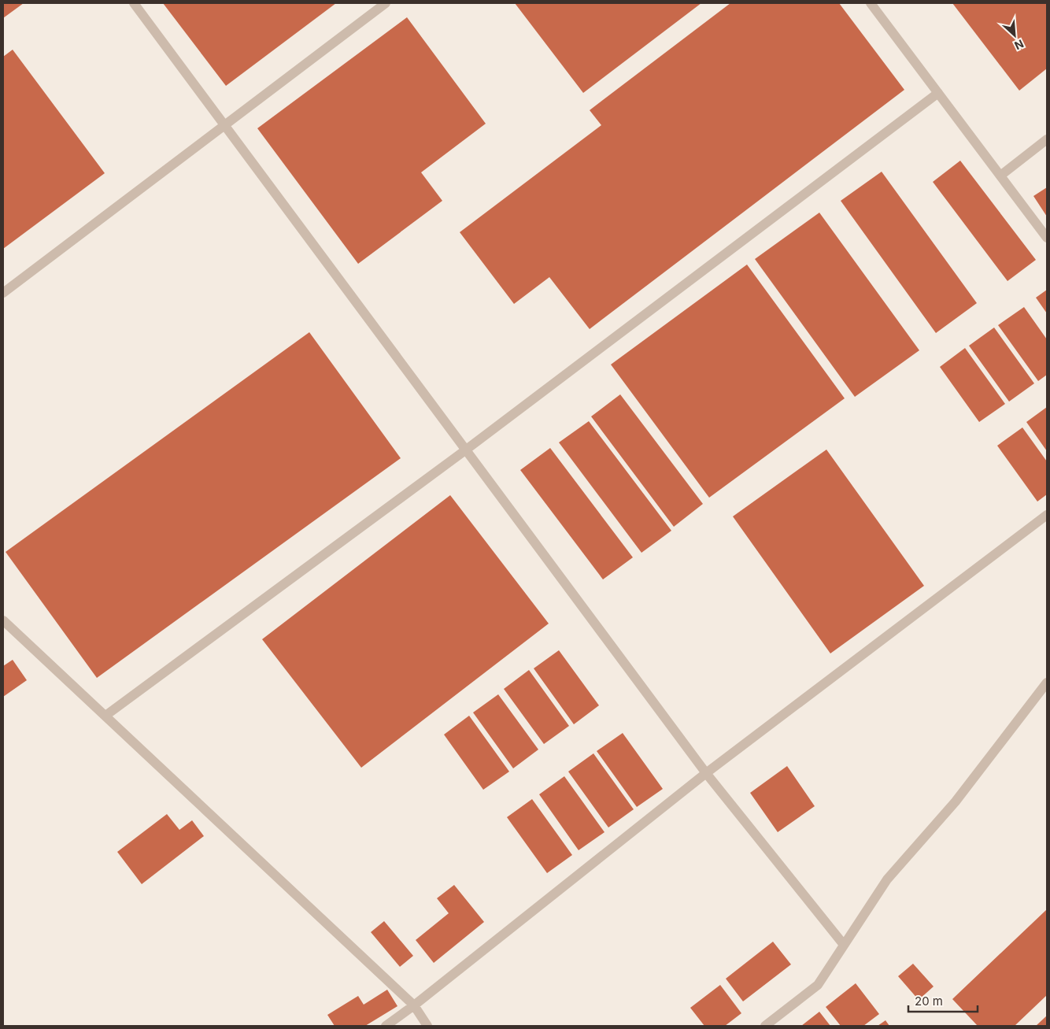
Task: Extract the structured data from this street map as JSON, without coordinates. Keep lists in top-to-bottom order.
{
  "scale_bar": "20 m",
  "north": "bottom right"
}
